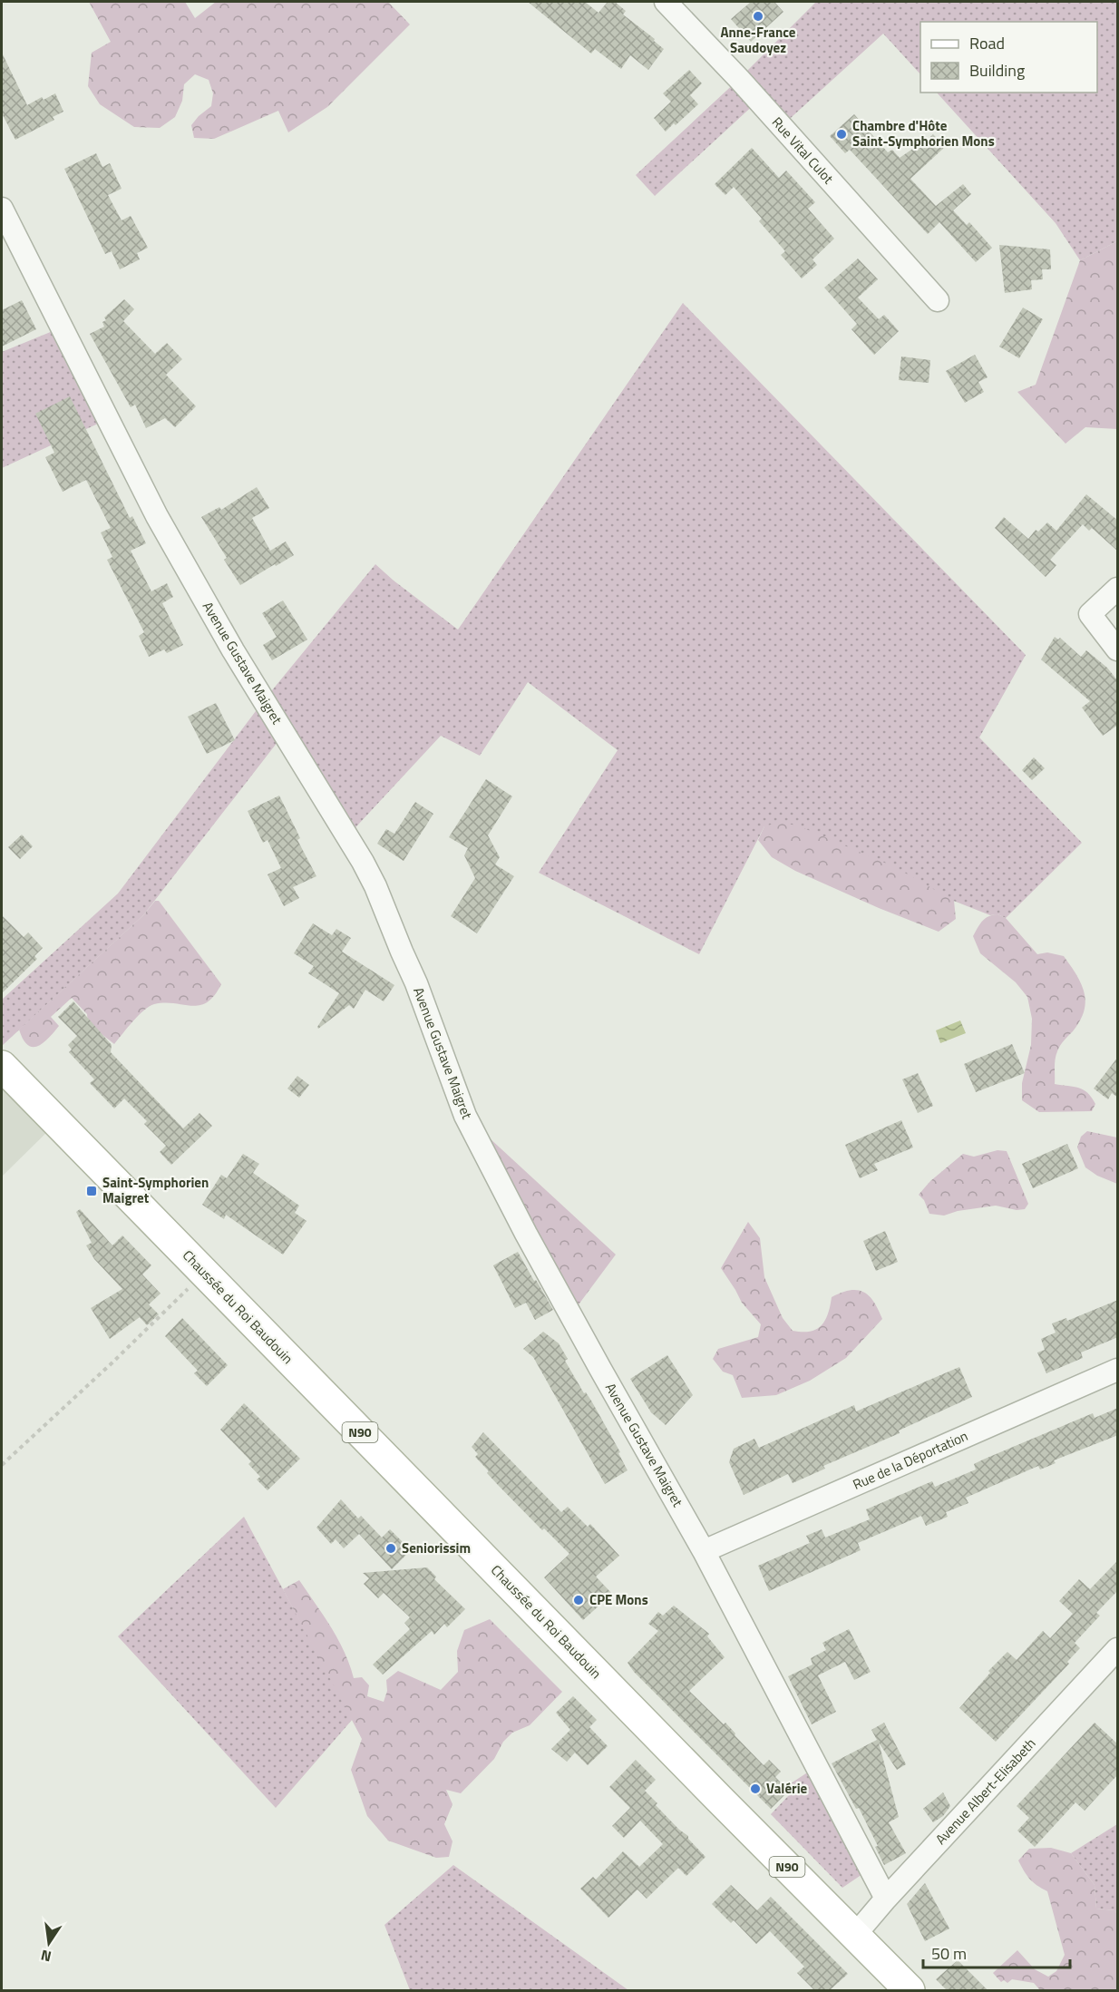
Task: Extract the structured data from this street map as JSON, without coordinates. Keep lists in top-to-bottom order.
{
  "streets": {
    "main road": ["Chaussée du Roi Baudouin", "N90"],
    "street": [
      "Rue Vital Culot",
      "Avenue Gustave Maigret",
      "Rue de la Déportation",
      "Avenue Albert-Elisabeth"
    ]
  },
  "crossings": [
    ["Avenue Gustave Maigret", "Rue de la Déportation"],
    ["Avenue Gustave Maigret", "Avenue Albert-Elisabeth"],
    ["Chaussée du Roi Baudouin", "Avenue Albert-Elisabeth"]
  ],
  "places": {
    "other": [
      "Anne-France Saudoyez",
      "Chambre d'Hôte Saint-Symphorien Mons",
      "Seniorissim",
      "CPE Mons",
      "Valérie"
    ],
    "transit": ["Saint-Symphorien Maigret"]
  },
  "legend": ["Road", "Building"],
  "scale_bar": "50 m",
  "north": "bottom"
}
